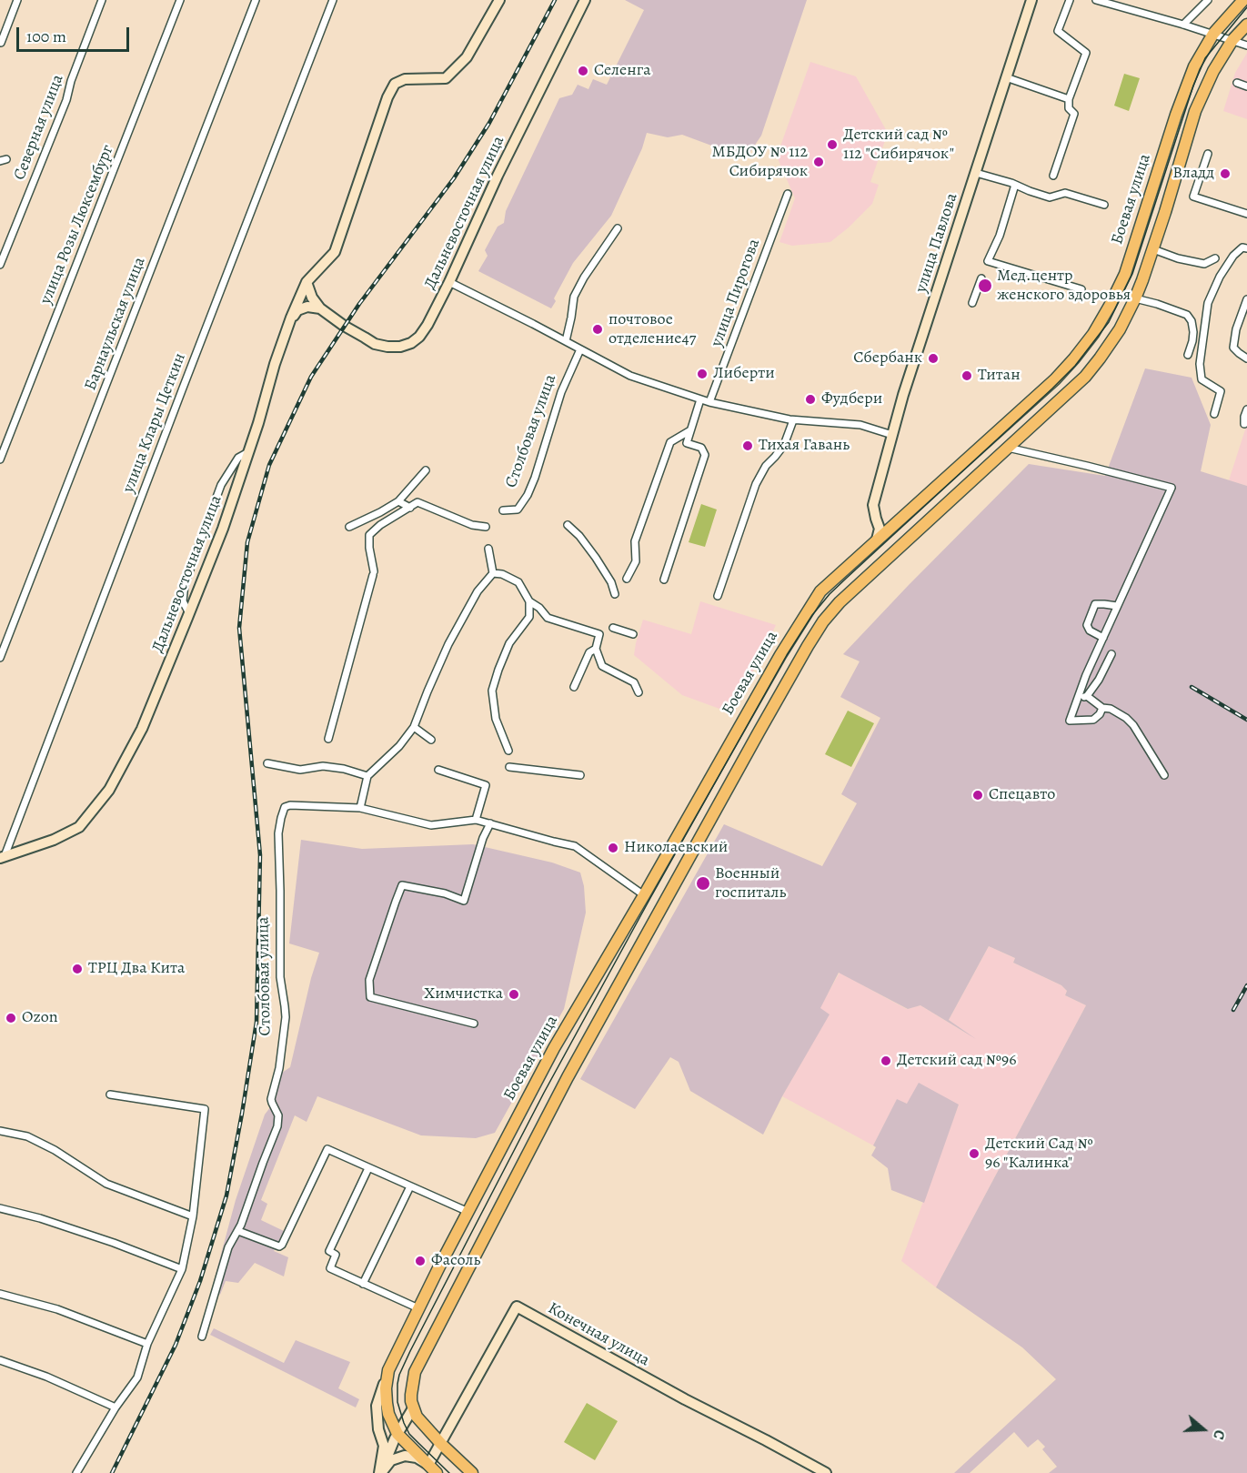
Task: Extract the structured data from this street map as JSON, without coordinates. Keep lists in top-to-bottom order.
{
  "streets": {
    "main road": ["Боевая улица", "Столбовая улица"],
    "street": [
      "Северная улица",
      "Дальневосточная улица",
      "улица Розы Люксембург",
      "улица Павлова",
      "улица Пирогова",
      "Барнаульская улица",
      "улица Клары Цеткин",
      "Конечная улица"
    ]
  },
  "crossings": [
    ["Боевая улица", "улица Павлова"],
    ["Боевая улица", "Столбовая улица"],
    ["Дальневосточная улица", "улица Клары Цеткин"]
  ],
  "places": [
    "Селенга",
    "Детский сад № 112 \"Сибирячок\"",
    "МБДОУ № 112 Сибирячок",
    "Владд",
    "Мед.центр женского здоровья",
    "почтовое отделение47",
    "Сбербанк",
    "Либерти",
    "Титан",
    "Фудбери",
    "Тихая Гавань",
    "Спецавто",
    "Николаевский",
    "Военный госпиталь",
    "ТРЦ Два Кита",
    "Химчистка",
    "Ozon",
    "Детский сад №96",
    "Детский Сад № 96 \"Калинка\"",
    "Фасоль"
  ],
  "scale_bar": "100 m",
  "north": "right"
}
